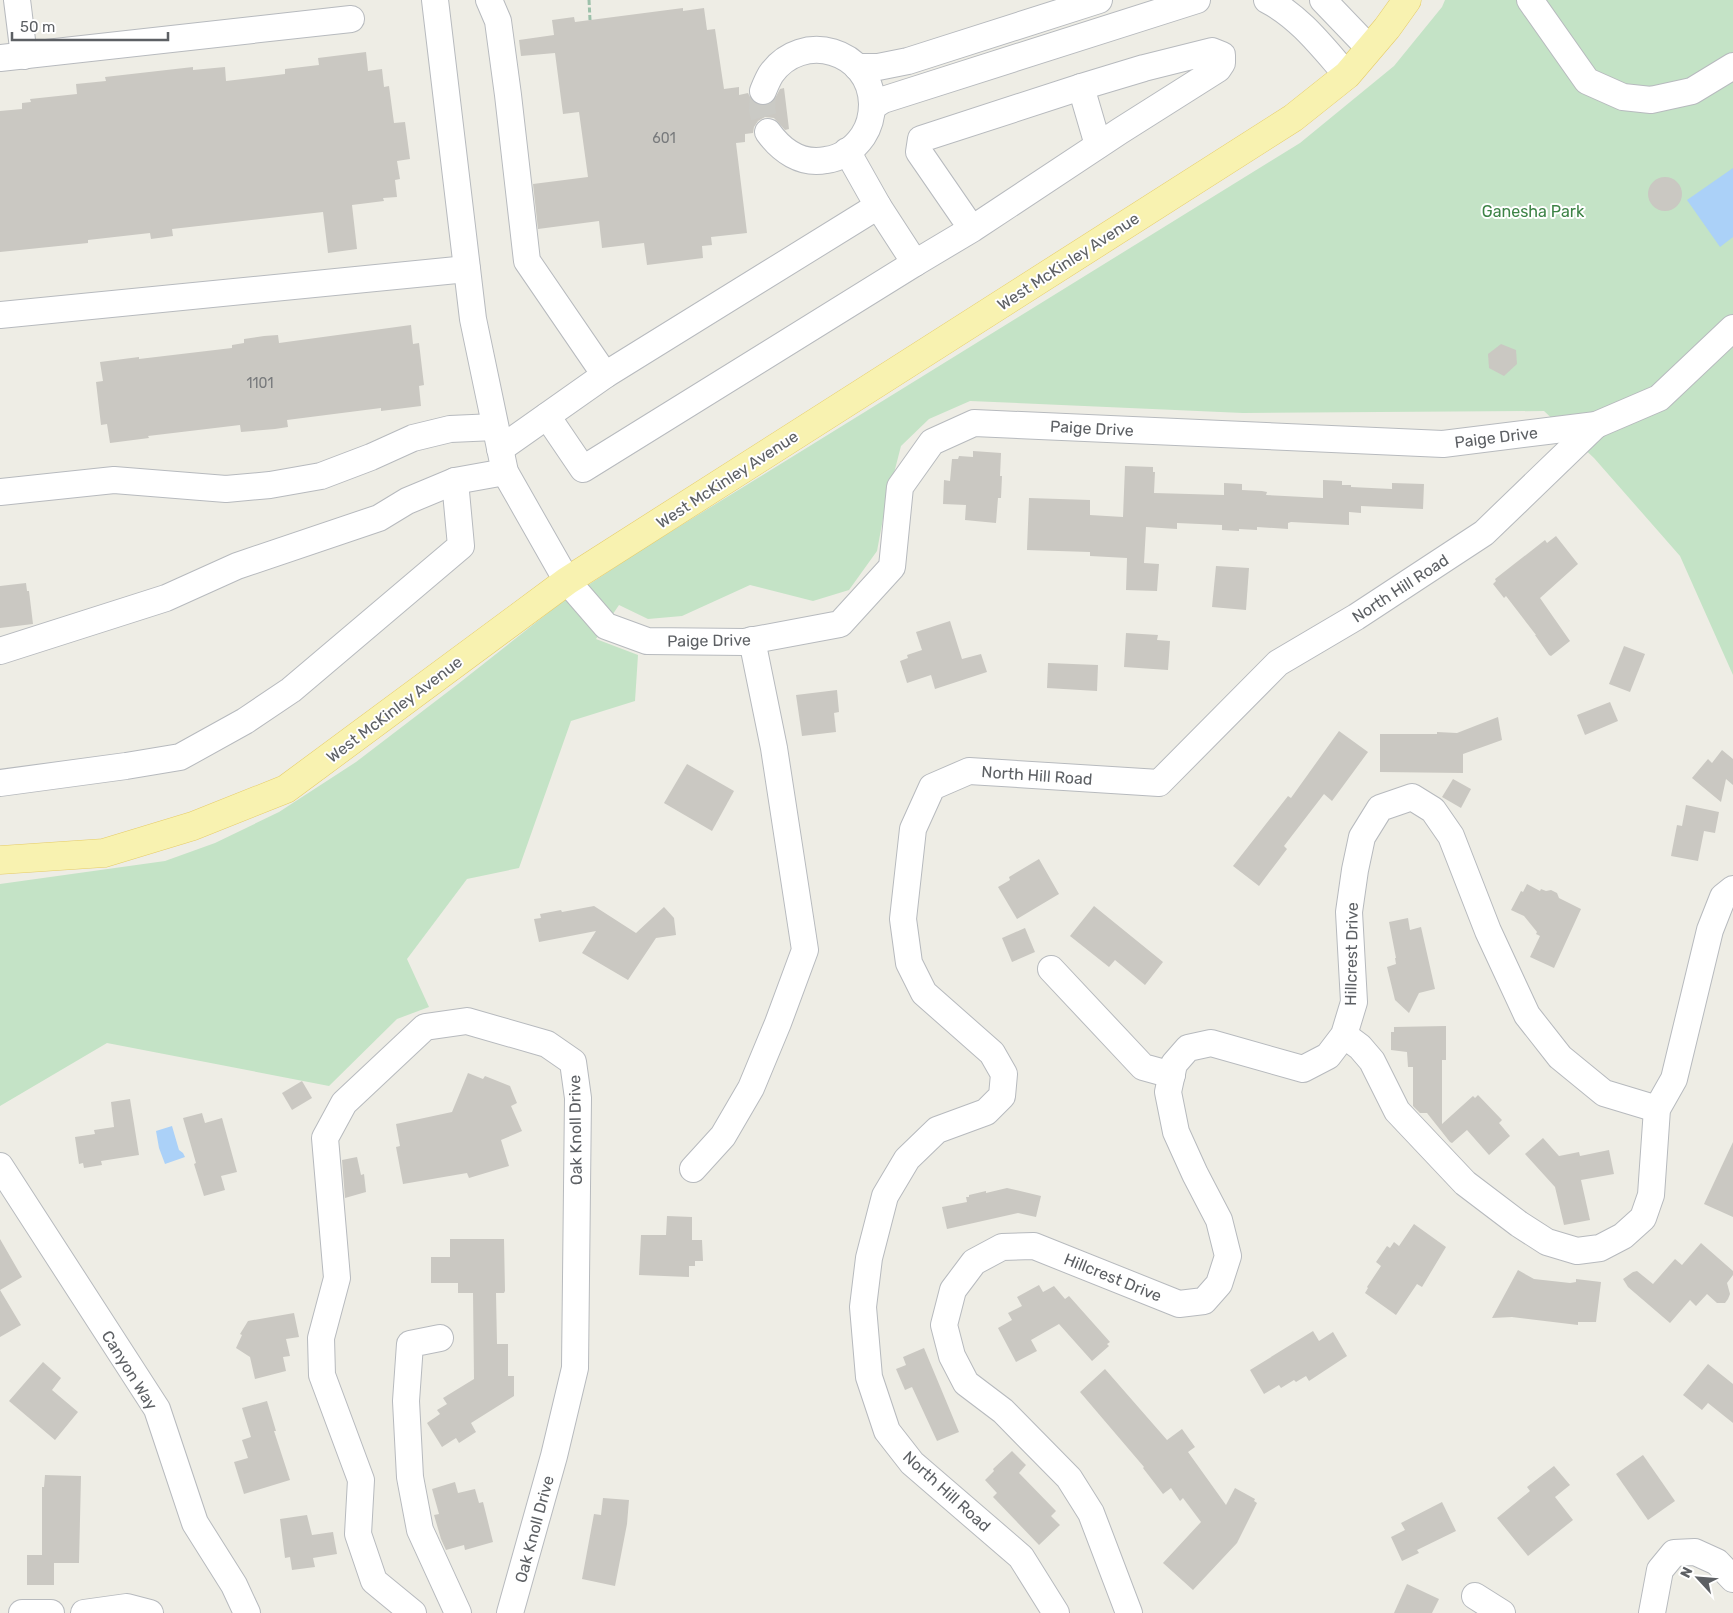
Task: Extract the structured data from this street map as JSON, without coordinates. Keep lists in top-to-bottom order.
{
  "streets": {
    "main road": ["West McKinley Avenue"],
    "street": [
      "Paige Drive",
      "North Hill Road",
      "Hillcrest Drive",
      "Oak Knoll Drive",
      "Canyon Way"
    ]
  },
  "crossings": [
    ["West McKinley Avenue", "Paige Drive"],
    ["Paige Drive", "North Hill Road"]
  ],
  "parks": ["Ganesha Park"],
  "house_numbers": ["601", "1101"],
  "scale_bar": "50 m",
  "north": "top left"
}
